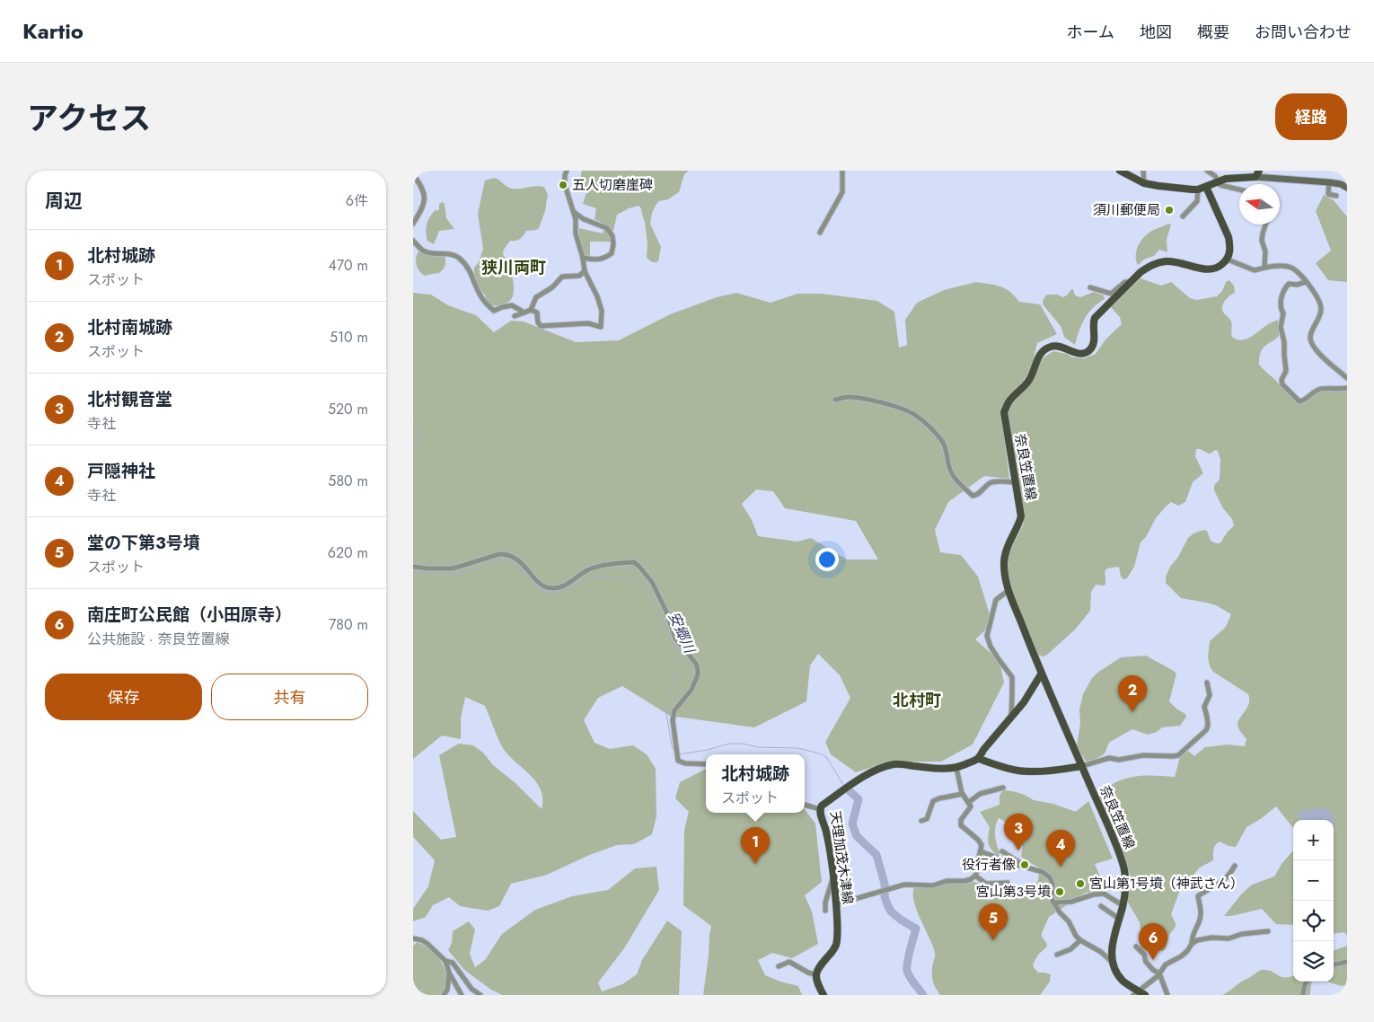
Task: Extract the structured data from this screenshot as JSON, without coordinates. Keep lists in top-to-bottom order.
{
  "streets": {
    "main road": ["奈良笠置線", "天理加茂木津線"]
  },
  "districts": ["狭川両町", "北村町"],
  "water": ["安郷川"],
  "places": [
    "五人切磨崖碑",
    "須川郵便局",
    "役行者像",
    "宮山第1号墳（神武さん）",
    "宮山第3号墳"
  ],
  "north": "left",
  "page": {
    "header": "Kartio",
    "nav": [
      "ホーム",
      "地図",
      "概要",
      "お問い合わせ"
    ],
    "title": "アクセス",
    "buttons": [
      "経路",
      ["保存", "共有"]
    ],
    "heading": ["周辺", "6件"],
    "list": [
      {
        "mark": "1",
        "name": "北村城跡",
        "note": "スポット",
        "value": "470 m"
      },
      {
        "mark": "2",
        "name": "北村南城跡",
        "note": "スポット",
        "value": "510 m"
      },
      {
        "mark": "3",
        "name": "北村観音堂",
        "note": "寺社",
        "value": "520 m"
      },
      {
        "mark": "4",
        "name": "戸隠神社",
        "note": "寺社",
        "value": "580 m"
      },
      {
        "mark": "5",
        "name": "堂の下第3号墳",
        "note": "スポット",
        "value": "620 m"
      },
      {
        "mark": "6",
        "name": "南庄町公民館（小田原寺）",
        "note": "公共施設 · 奈良笠置線",
        "value": "780 m"
      }
    ],
    "pins": [
      "2",
      "3",
      "1",
      "4",
      "5",
      "6"
    ],
    "popup": ["北村城跡", "スポット"],
    "map_buttons": ["+", "−"]
  }
}
